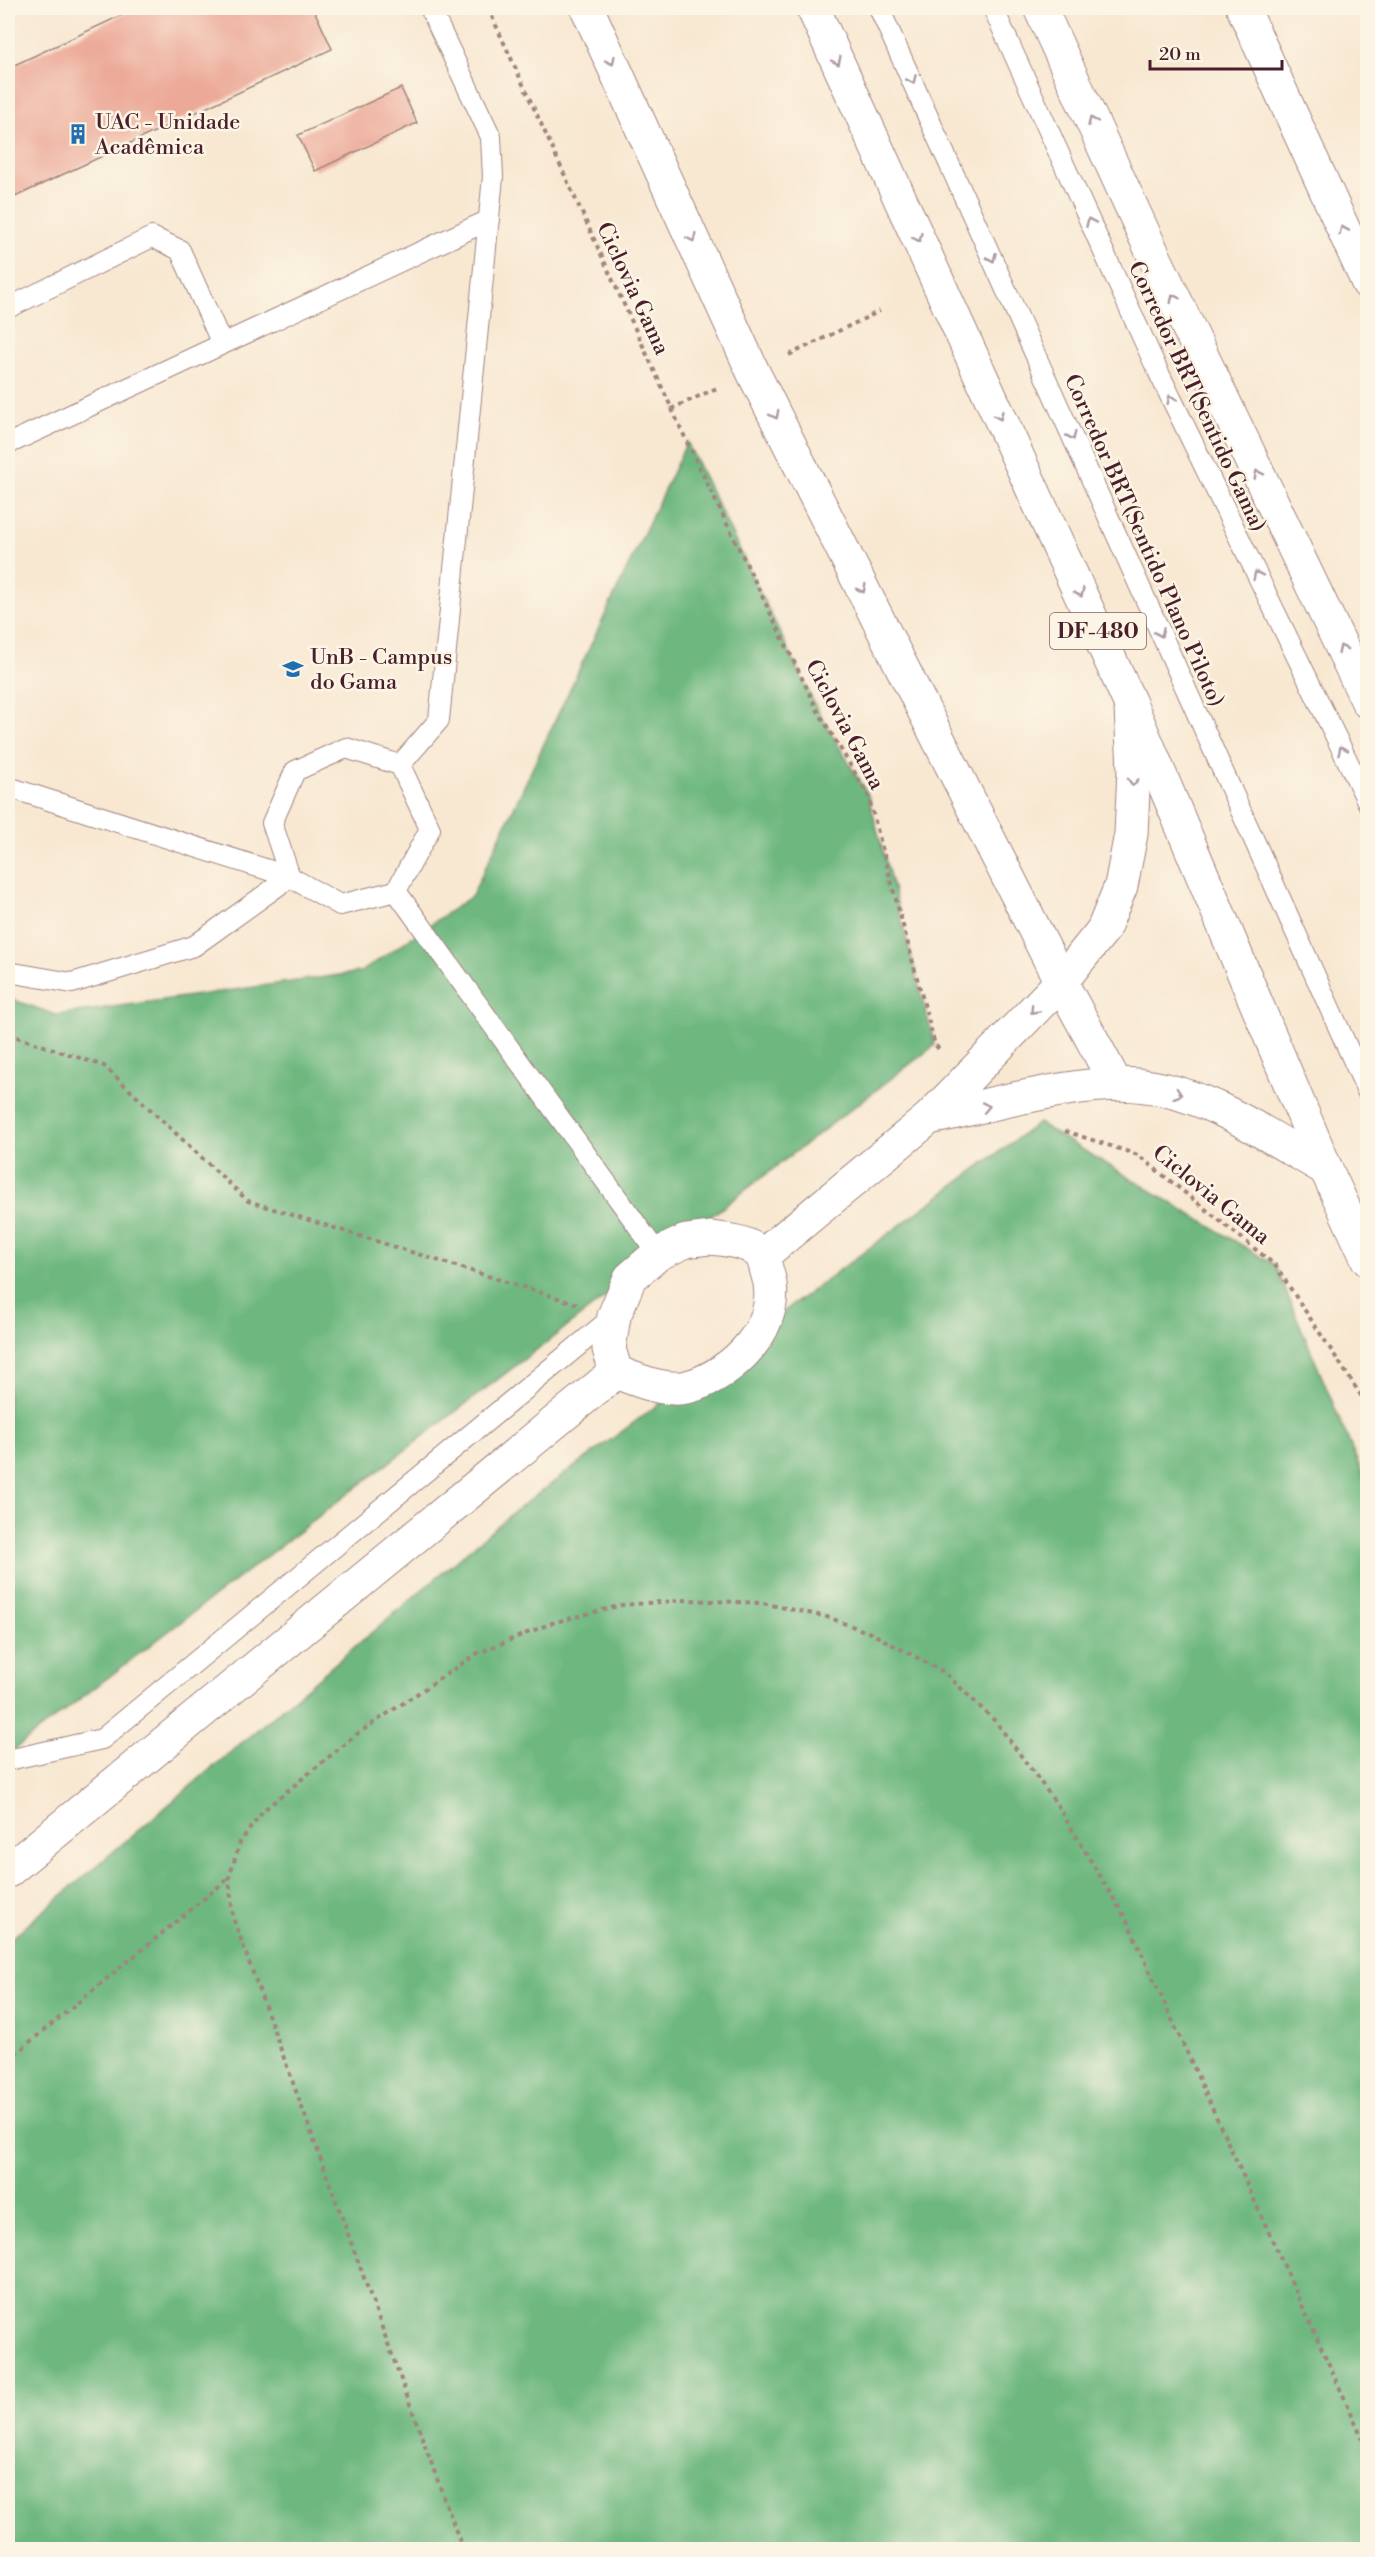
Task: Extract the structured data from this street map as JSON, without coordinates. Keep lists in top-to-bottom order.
{
  "streets": {
    "street": ["DF-480"],
    "lane": ["Corredor BRT(Sentido Gama)", "Corredor BRT(Sentido Plano Piloto)"],
    "path": ["Ciclovia Gama"]
  },
  "one_way": ["Corredor BRT(Sentido Gama)", "Corredor BRT(Sentido Plano Piloto)"],
  "places": {
    "building": ["UAC - Unidade Acadêmica"],
    "school or university": ["UnB - Campus do Gama"]
  },
  "scale_bar": "20 m"
}
